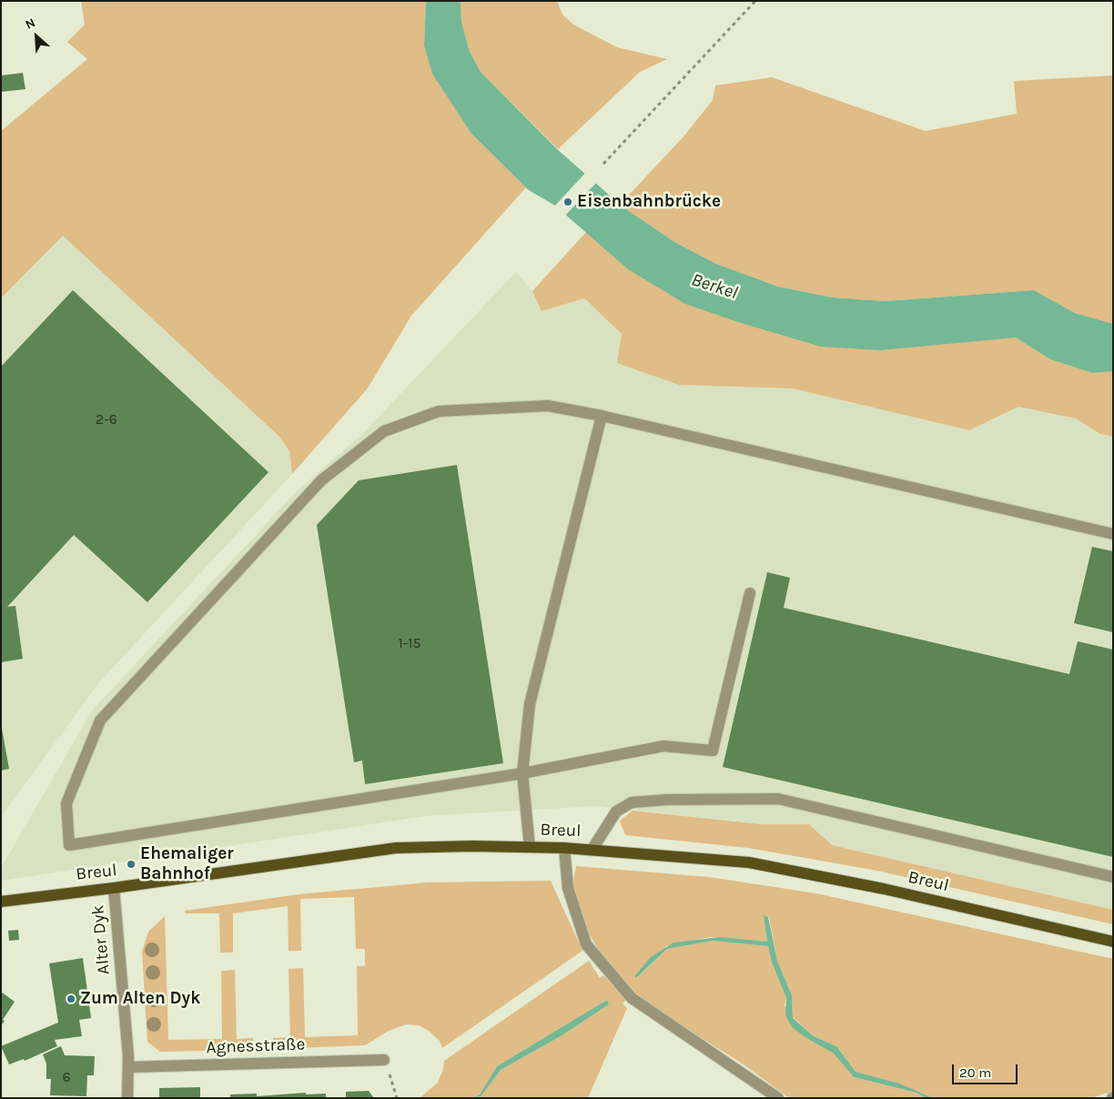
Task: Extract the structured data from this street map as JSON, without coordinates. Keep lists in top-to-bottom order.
{
  "streets": {
    "main road": ["Breul"],
    "street": ["Alter Dyk", "Agnesstraße"]
  },
  "crossings": [
    ["Breul", "Alter Dyk"],
    ["Alter Dyk", "Agnesstraße"]
  ],
  "water": ["Berkel"],
  "places": ["Eisenbahnbrücke", "Ehemaliger Bahnhof", "Zum Alten Dyk"],
  "house_numbers": ["2-6", "1-15", "6"],
  "scale_bar": "20 m",
  "north": "top left"
}
